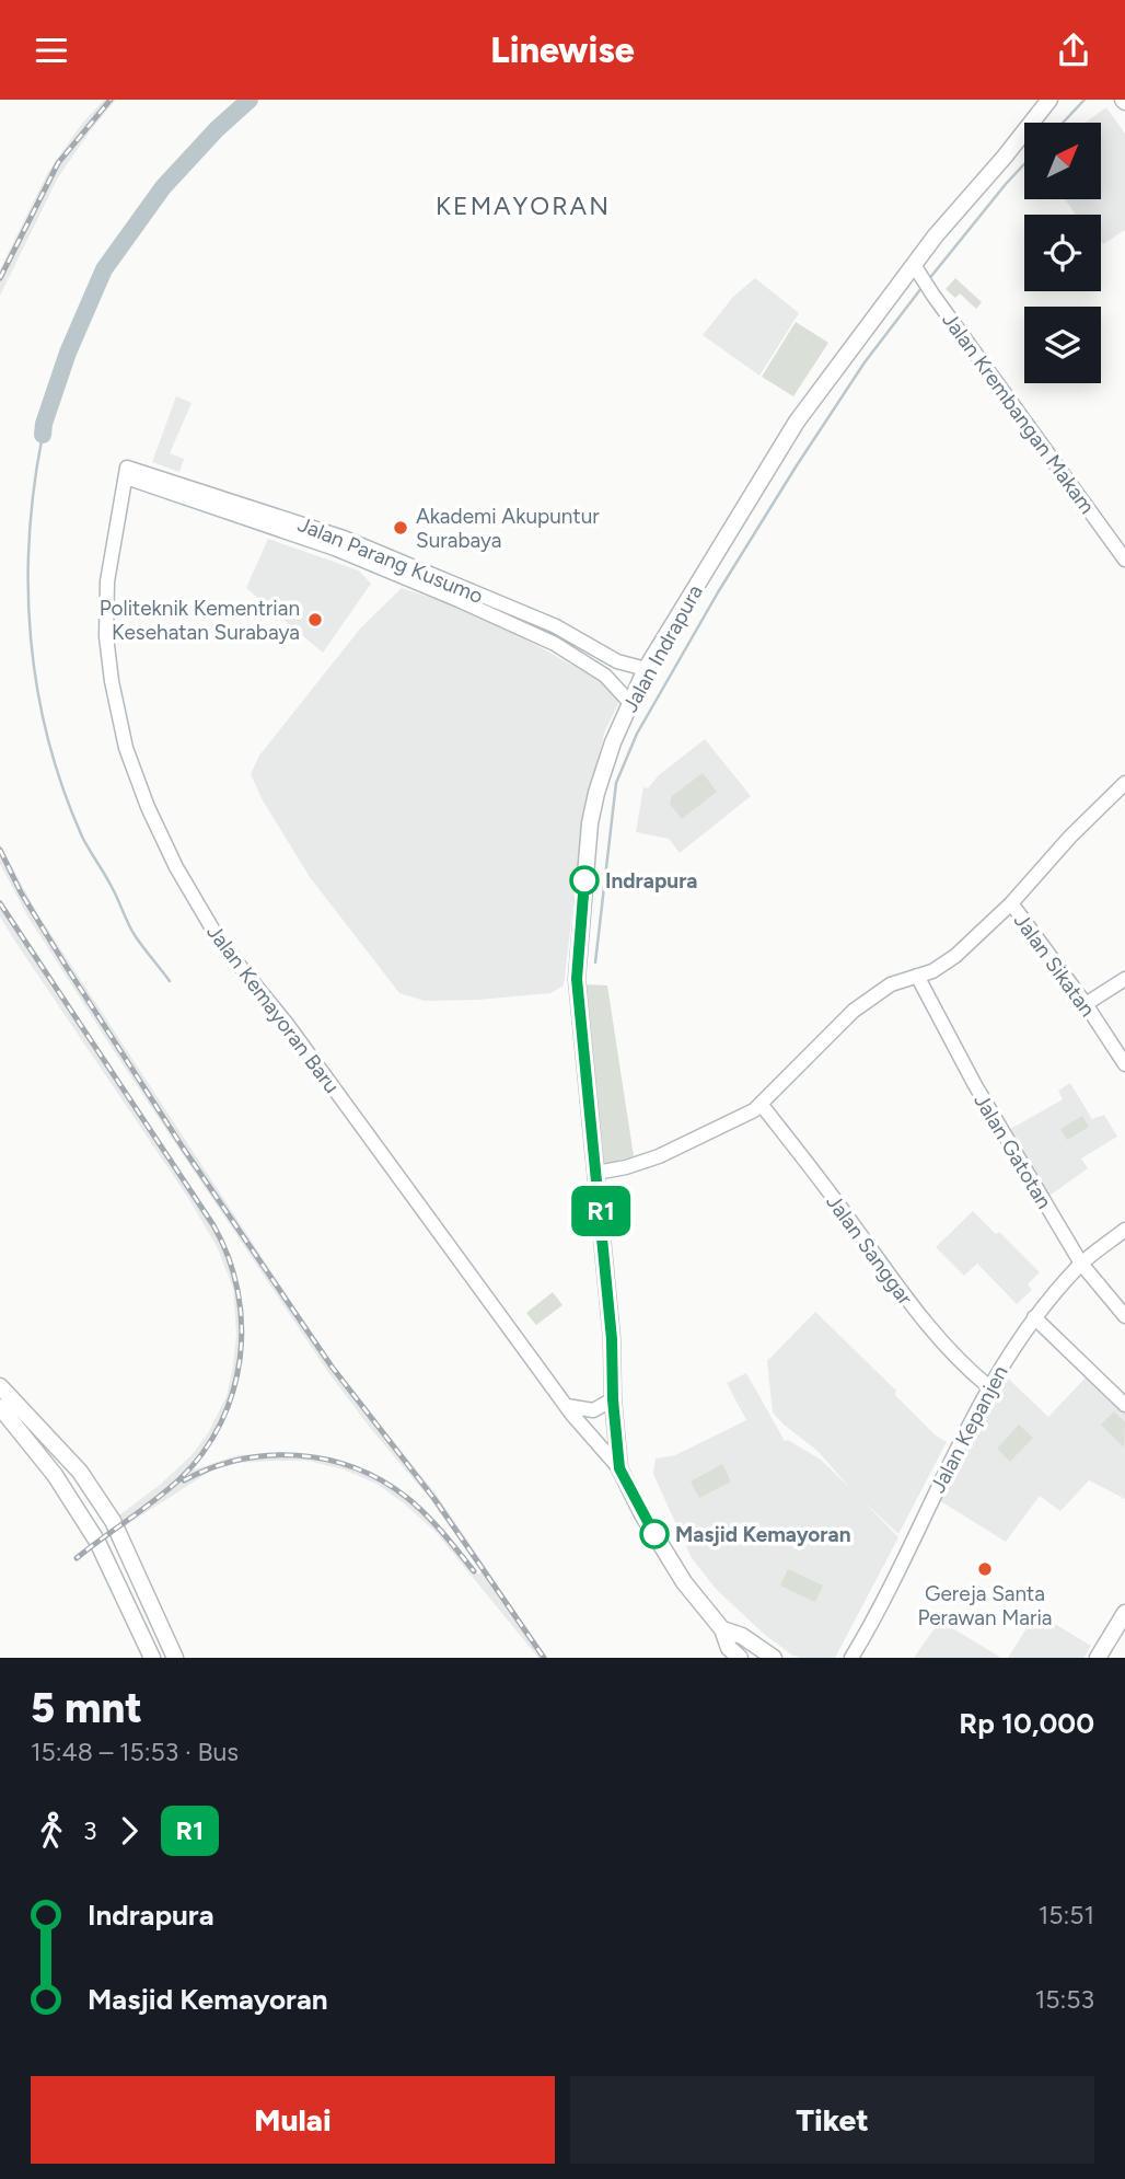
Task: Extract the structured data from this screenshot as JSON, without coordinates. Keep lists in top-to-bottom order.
{
  "streets": {
    "main road": ["Jalan Indrapura"],
    "street": [
      "Jalan Krembangan Makam",
      "Jalan Parang Kusumo",
      "Jalan Sikatan",
      "Jalan Kemayoran Baru",
      "Jalan Gatotan",
      "Jalan Sanggar",
      "Jalan Kepanjen"
    ]
  },
  "crossings": [
    ["Jalan Krembangan Makam", "Jalan Indrapura"],
    ["Jalan Parang Kusumo", "Jalan Indrapura"],
    ["Jalan Parang Kusumo", "Jalan Kemayoran Baru"],
    ["Jalan Indrapura", "Jalan Kemayoran Baru"],
    ["Jalan Gatotan", "Jalan Kepanjen"],
    ["Jalan Sanggar", "Jalan Kepanjen"]
  ],
  "districts": ["KEMAYORAN"],
  "places": [
    "Akademi Akupuntur Surabaya",
    "Politeknik Kementrian Kesehatan Surabaya",
    "Indrapura",
    "Masjid Kemayoran",
    "Gereja Santa Perawan Maria"
  ],
  "lines": ["bus line R1"],
  "north": "top right",
  "page": {
    "header": "Linewise",
    "on_map": "R1",
    "heading": ["5 mnt", "15:48 – 15:53 · Bus", "Rp 10,000"],
    "legs": ["3", "R1"],
    "list": [
      {
        "name": "Indrapura",
        "value": "15:51"
      },
      {
        "name": "Masjid Kemayoran",
        "value": "15:53"
      }
    ],
    "buttons": ["Mulai", "Tiket"]
  }
}
